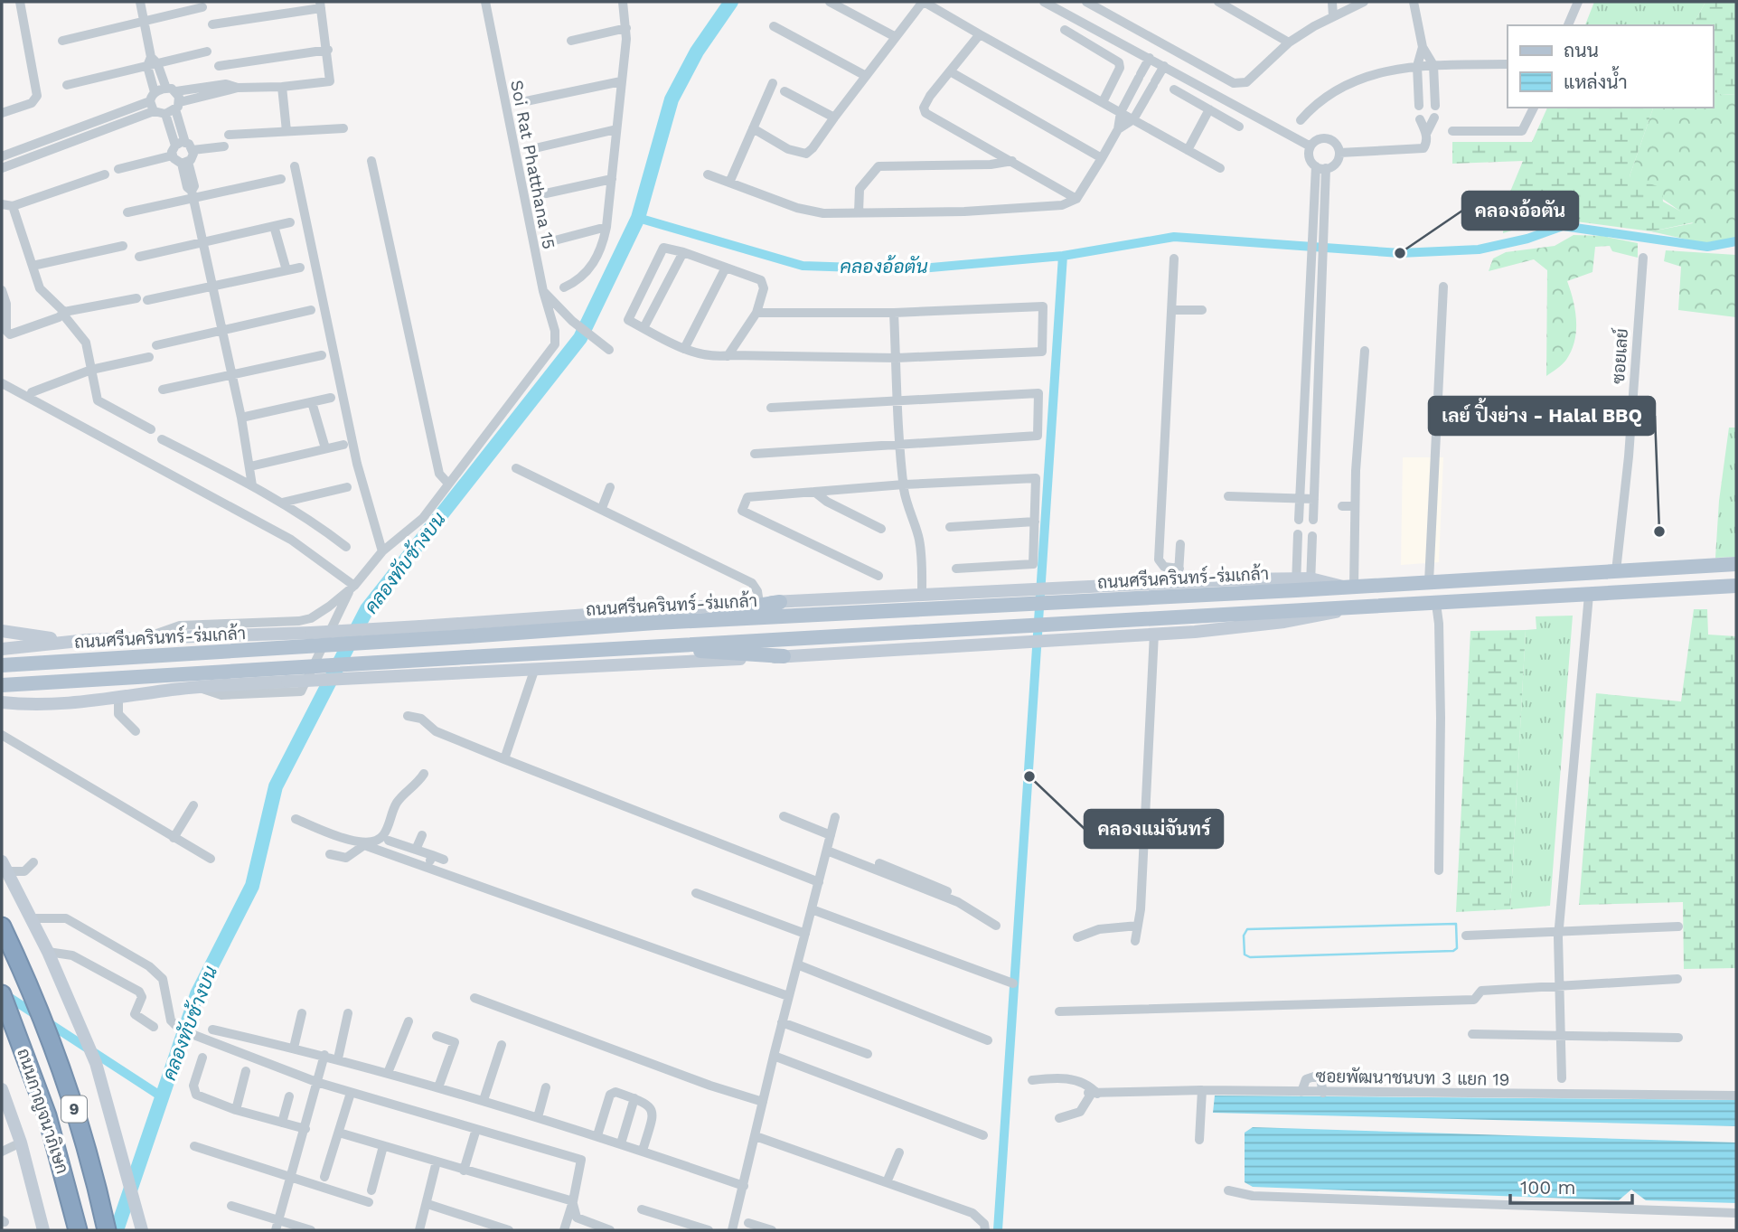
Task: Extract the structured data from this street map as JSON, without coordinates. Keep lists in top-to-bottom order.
{
  "streets": {
    "highway": ["9", "ถนนกาญจนาภิเษก"],
    "main road": ["ถนนศรีนครินทร์-ร่มเกล้า"],
    "street": ["Soi Rat Phatthana 15", "ซอยเลย์", "ซอยพัฒนาชนบท 3 แยก 19"]
  },
  "crossings": [
    ["ซอยเลย์", "ถนนศรีนครินทร์-ร่มเกล้า"]
  ],
  "water": ["คลองอ้อตัน", "คลองทับช้างบน"],
  "places": ["คลองอ้อตัน", "เลย์ ปิ้งย่าง - Halal BBQ", "คลองแม่จันทร์"],
  "legend": ["ถนน", "แหล่งน้ำ"],
  "scale_bar": "100 m"
}
